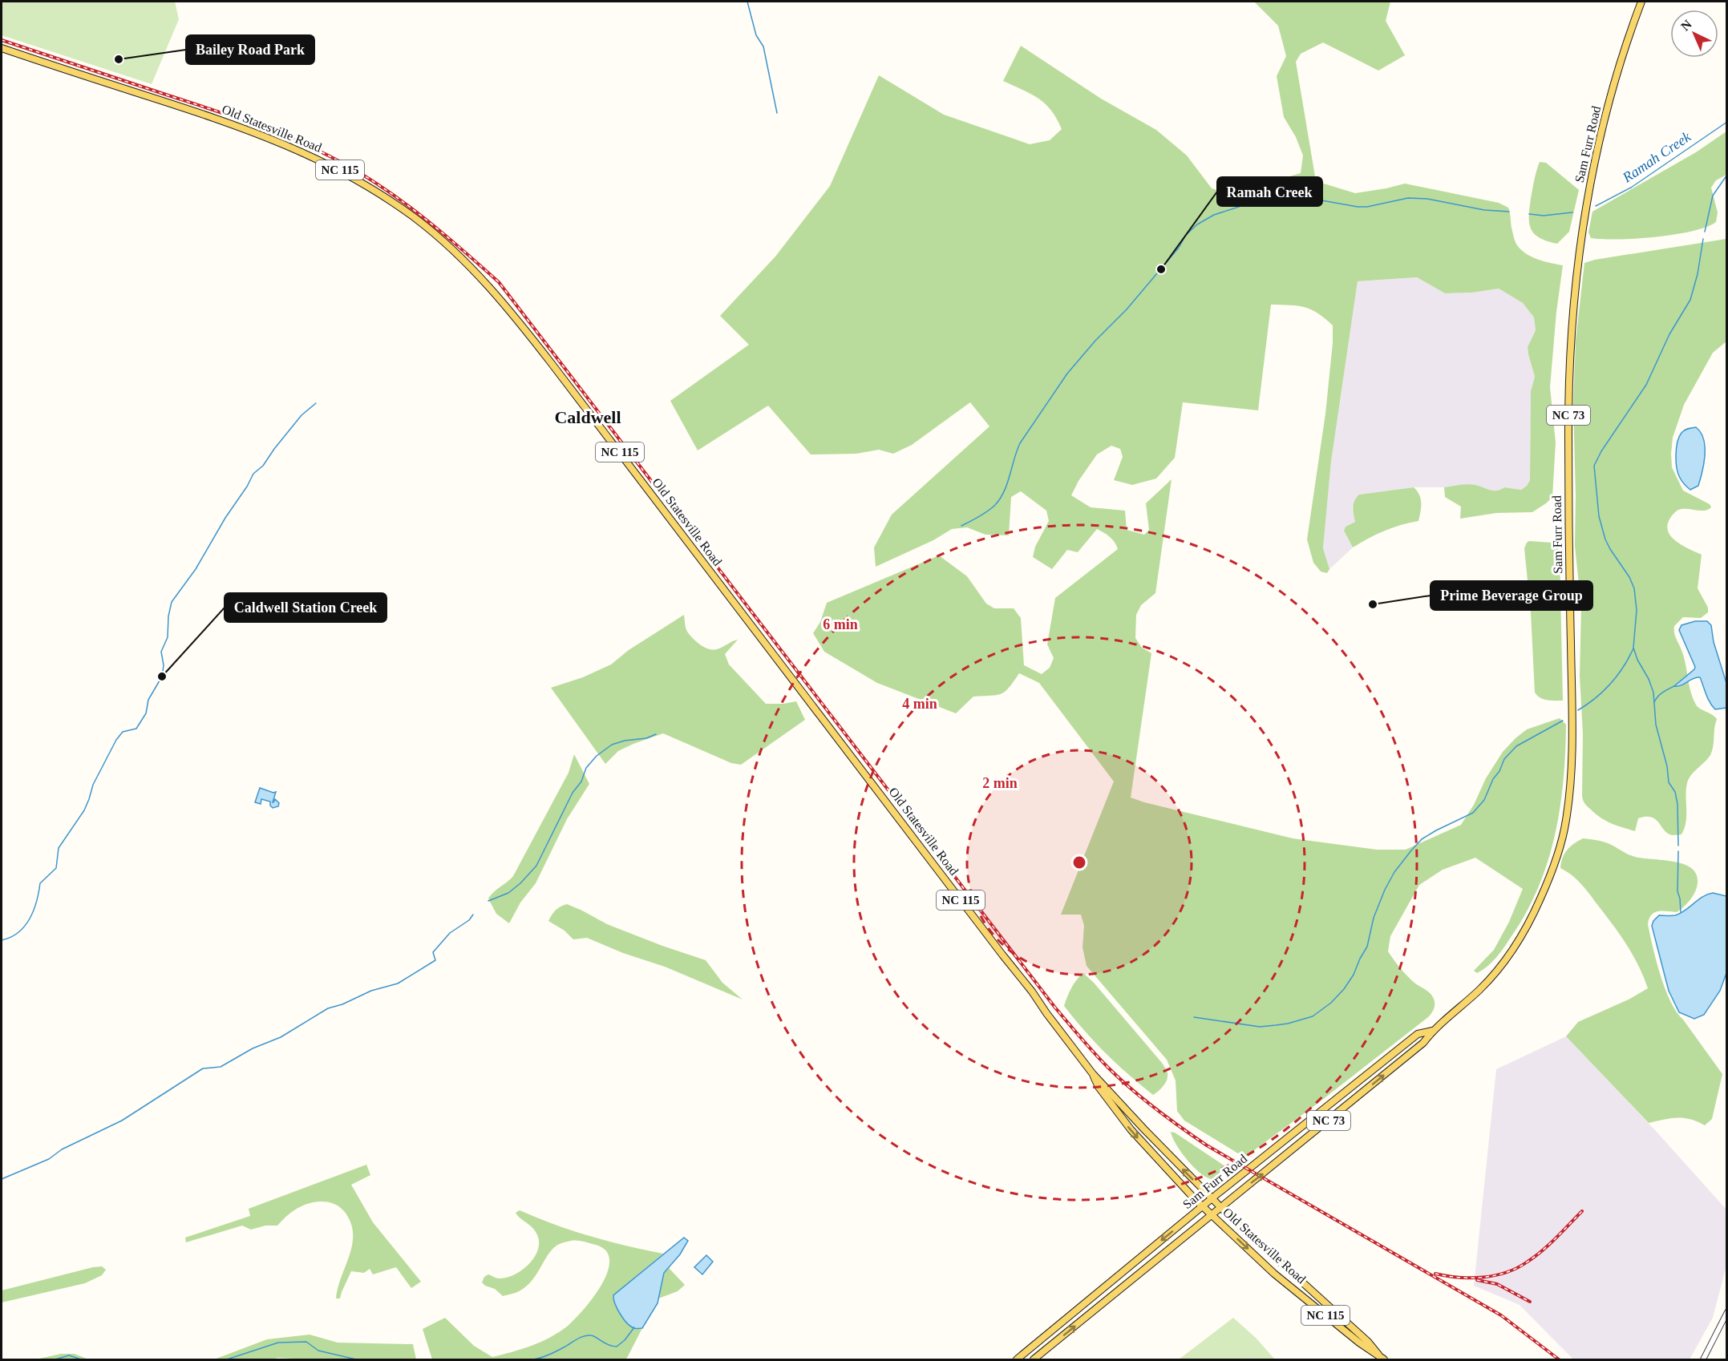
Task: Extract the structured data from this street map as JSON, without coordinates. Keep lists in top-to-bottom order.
{
  "streets": {
    "main road": [
      "Old Statesville Road",
      "Sam Furr Road",
      "NC 115",
      "NC 73"
    ]
  },
  "crossings": [
    ["Old Statesville Road", "Sam Furr Road"]
  ],
  "districts": ["Caldwell"],
  "water": ["Ramah Creek"],
  "places": [
    "Bailey Road Park",
    "Ramah Creek",
    "Prime Beverage Group",
    "Caldwell Station Creek"
  ],
  "north": "top left",
  "rings": ["6 min", "4 min", "2 min"]
}
